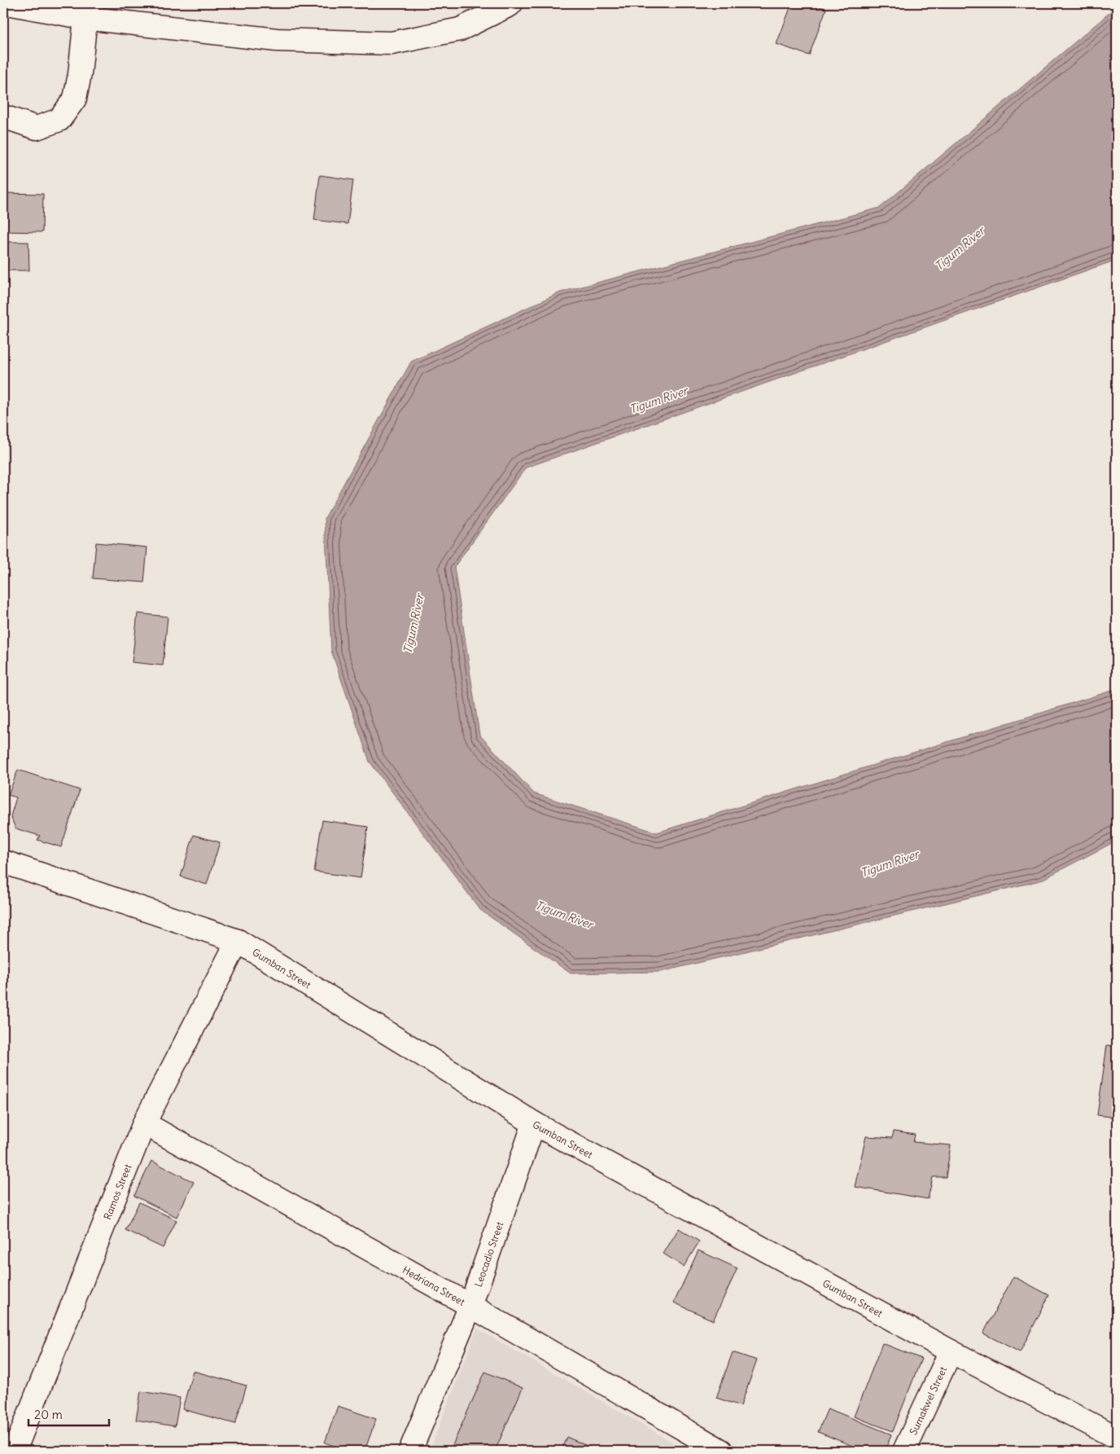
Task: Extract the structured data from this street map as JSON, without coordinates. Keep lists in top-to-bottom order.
{
  "streets": {
    "street": [
      "Gumban Street",
      "Ramos Street",
      "Leocadio Street",
      "Hedriana Street",
      "Sumakwel Street"
    ]
  },
  "crossings": [
    ["Gumban Street", "Ramos Street"],
    ["Gumban Street", "Leocadio Street"],
    ["Gumban Street", "Sumakwel Street"],
    ["Ramos Street", "Hedriana Street"],
    ["Leocadio Street", "Hedriana Street"]
  ],
  "water": ["Tigum River"],
  "scale_bar": "20 m"
}
